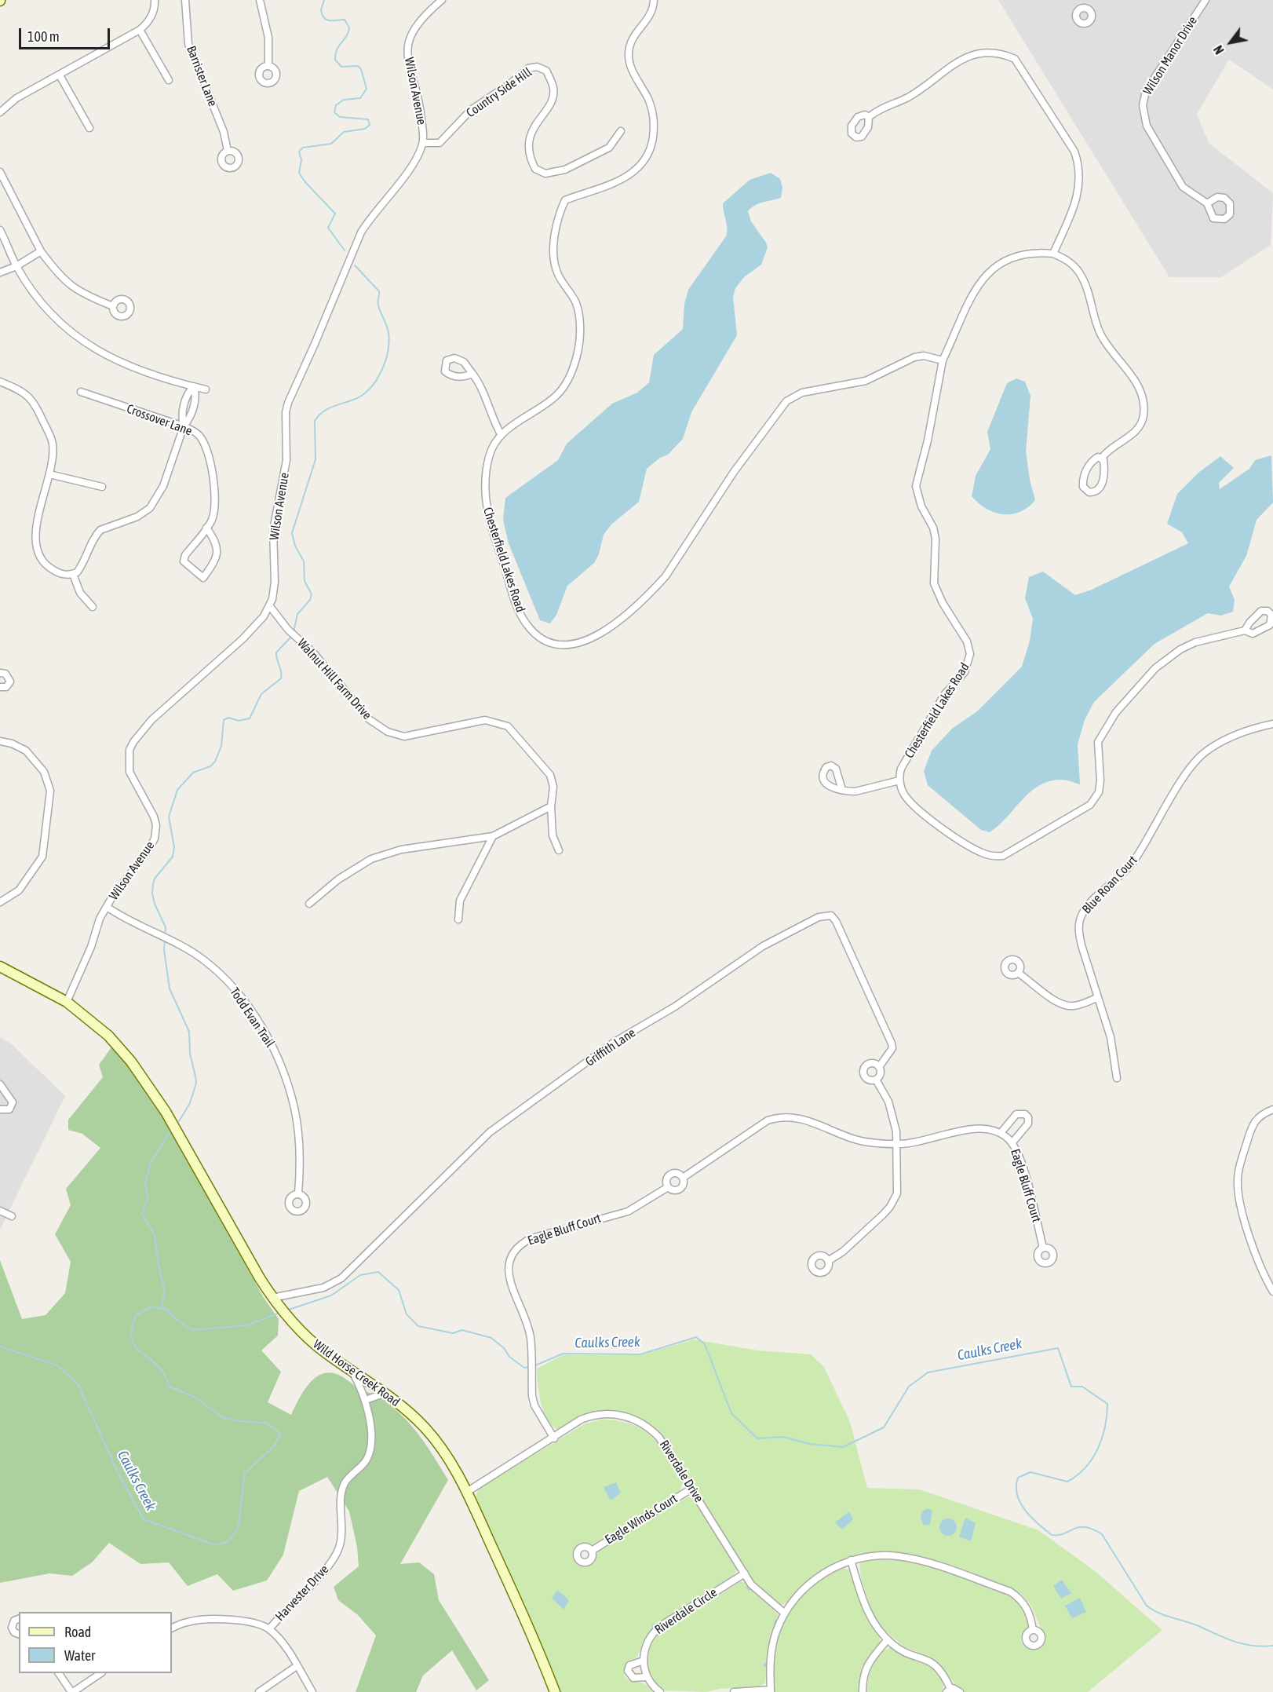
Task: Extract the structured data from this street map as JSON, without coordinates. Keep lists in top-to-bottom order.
{
  "streets": {
    "main road": ["Wild Horse Creek Road"],
    "street": [
      "Wilson Manor Drive",
      "Barrister Lane",
      "Wilson Avenue",
      "Country Side Hill",
      "Crossover Lane",
      "Chesterfield Lakes Road",
      "Walnut Hill Farm Drive",
      "Blue Roan Court",
      "Todd Evan Trail",
      "Griffith Lane",
      "Eagle Bluff Court",
      "Riverdale Drive",
      "Eagle Winds Court",
      "Harvester Drive",
      "Riverdale Circle"
    ]
  },
  "crossings": [
    ["Wilson Avenue", "Country Side Hill"],
    ["Wilson Avenue", "Walnut Hill Farm Drive"],
    ["Wilson Avenue", "Todd Evan Trail"],
    ["Wilson Avenue", "Wild Horse Creek Road"],
    ["Griffith Lane", "Wild Horse Creek Road"],
    ["Eagle Bluff Court", "Riverdale Drive"],
    ["Wild Horse Creek Road", "Riverdale Drive"],
    ["Wild Horse Creek Road", "Harvester Drive"],
    ["Riverdale Drive", "Eagle Winds Court"],
    ["Riverdale Drive", "Riverdale Circle"]
  ],
  "water": ["Caulks Creek"],
  "legend": ["Road", "Water"],
  "scale_bar": "100 m",
  "north": "bottom left"
}
